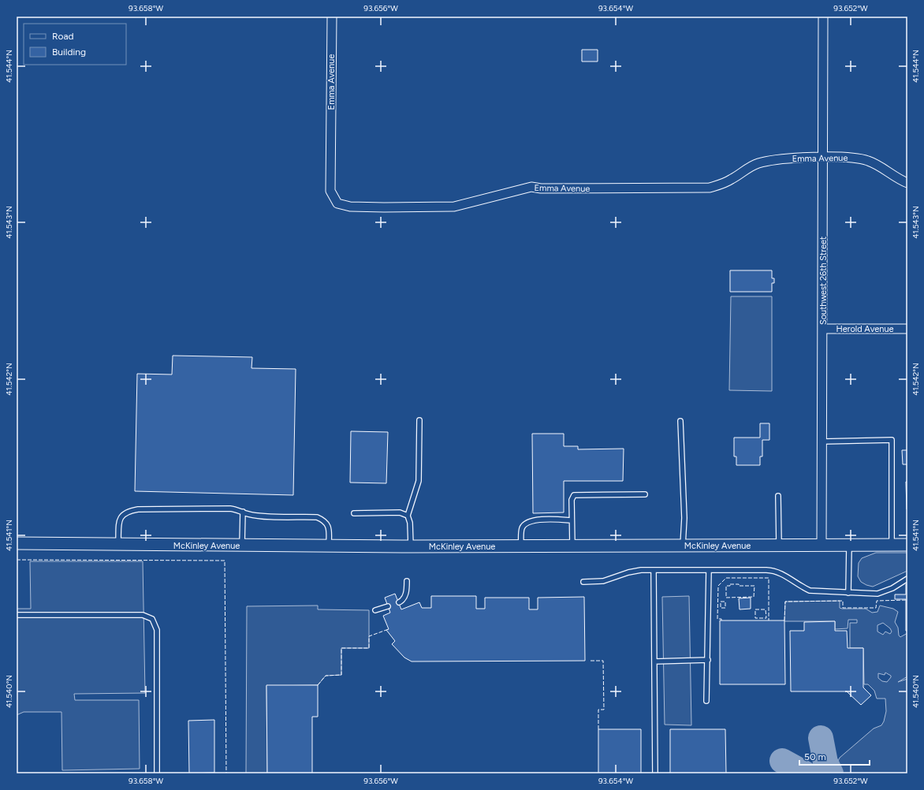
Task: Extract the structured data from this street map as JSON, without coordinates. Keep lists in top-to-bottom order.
{
  "streets": {
    "main road": ["McKinley Avenue"],
    "street": ["Emma Avenue", "Southwest 26th Street", "Herold Avenue"]
  },
  "crossings": [
    ["Emma Avenue", "Southwest 26th Street"],
    ["Southwest 26th Street", "Herold Avenue"],
    ["Southwest 26th Street", "McKinley Avenue"]
  ],
  "legend": ["Road", "Building"],
  "scale_bar": "50 m",
  "coordinates": [
    "93.658°W",
    "93.656°W",
    "93.654°W",
    "93.652°W",
    "41.544°N",
    "41.543°N",
    "41.542°N",
    "41.541°N",
    "41.540°N"
  ]
}
